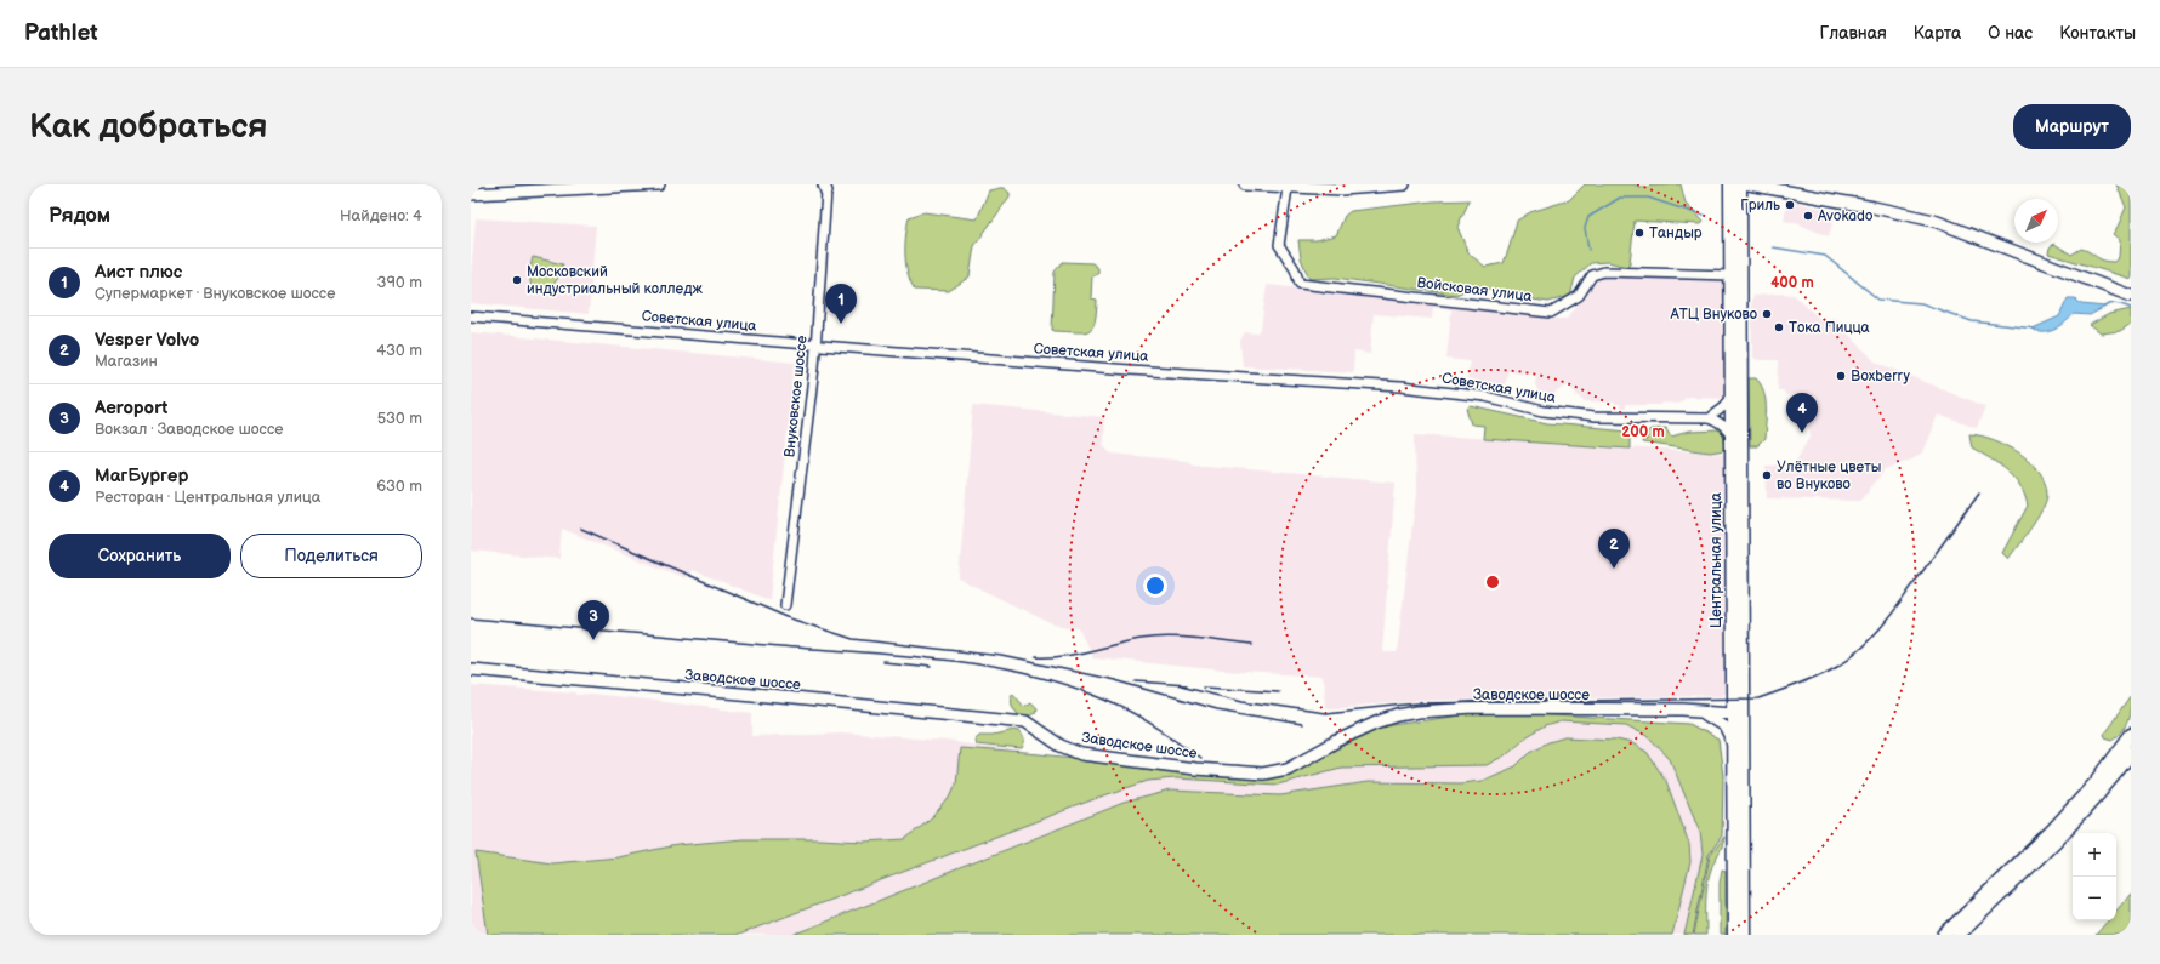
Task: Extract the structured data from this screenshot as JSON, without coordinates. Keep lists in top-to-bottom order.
{
  "streets": {
    "main road": ["Центральная улица"],
    "street": [
      "Войсковая улица",
      "Советская улица",
      "Внуковское шоссе",
      "Заводское шоссе"
    ]
  },
  "crossings": [
    ["Войсковая улица", "Центральная улица"],
    ["Советская улица", "Внуковское шоссе"],
    ["Центральная улица", "Заводское шоссе"]
  ],
  "places": [
    "Гриль",
    "Avokado",
    "Тандыр",
    "Московский индустриальный колледж",
    "АТЦ Внуково",
    "Тока Пицца",
    "Boxberry",
    "Улётные цветы во Внуково"
  ],
  "north": "top right",
  "page": {
    "header": "Pathlet",
    "nav": [
      "Главная",
      "Карта",
      "О нас",
      "Контакты"
    ],
    "buttons": [
      "Маршрут",
      ["Сохранить", "Поделиться"]
    ],
    "title": "Как добраться",
    "heading": ["Рядом", "Найдено: 4"],
    "list": [
      {
        "mark": "1",
        "name": "Аист плюс",
        "note": "Супермаркет · Внуковское шоссе",
        "value": "390 m"
      },
      {
        "mark": "2",
        "name": "Vesper Volvo",
        "note": "Магазин",
        "value": "430 m"
      },
      {
        "mark": "3",
        "name": "Aeroport",
        "note": "Вокзал · Заводское шоссе",
        "value": "530 m"
      },
      {
        "mark": "4",
        "name": "МагБургер",
        "note": "Ресторан · Центральная улица",
        "value": "630 m"
      }
    ],
    "pins": [
      "1",
      "4",
      "2",
      "3"
    ],
    "map_buttons": ["+", "−"]
  },
  "rings": ["400 m", "200 m"]
}
